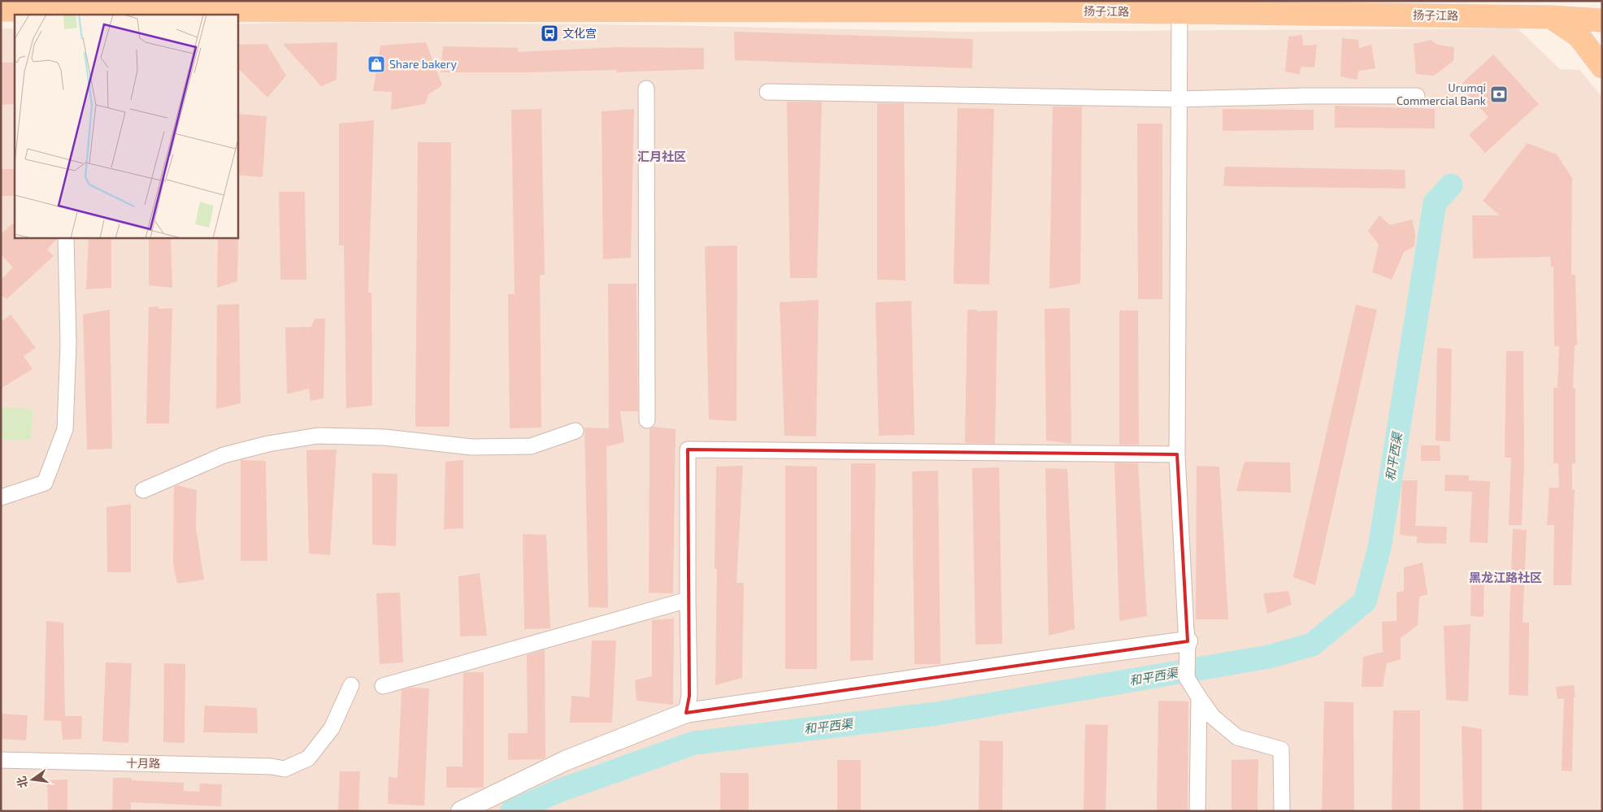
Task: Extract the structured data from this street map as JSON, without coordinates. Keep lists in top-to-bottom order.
{
  "streets": {
    "main road": ["扬子江路"],
    "street": ["十月路"]
  },
  "districts": ["汇月社区", "黑龙江路社区"],
  "water": ["和平西渠"],
  "places": {
    "bus stop": ["文化宫"],
    "shop": ["Share bakery"],
    "bank": ["Urumqi Commercial Bank"]
  },
  "north": "left"
}
